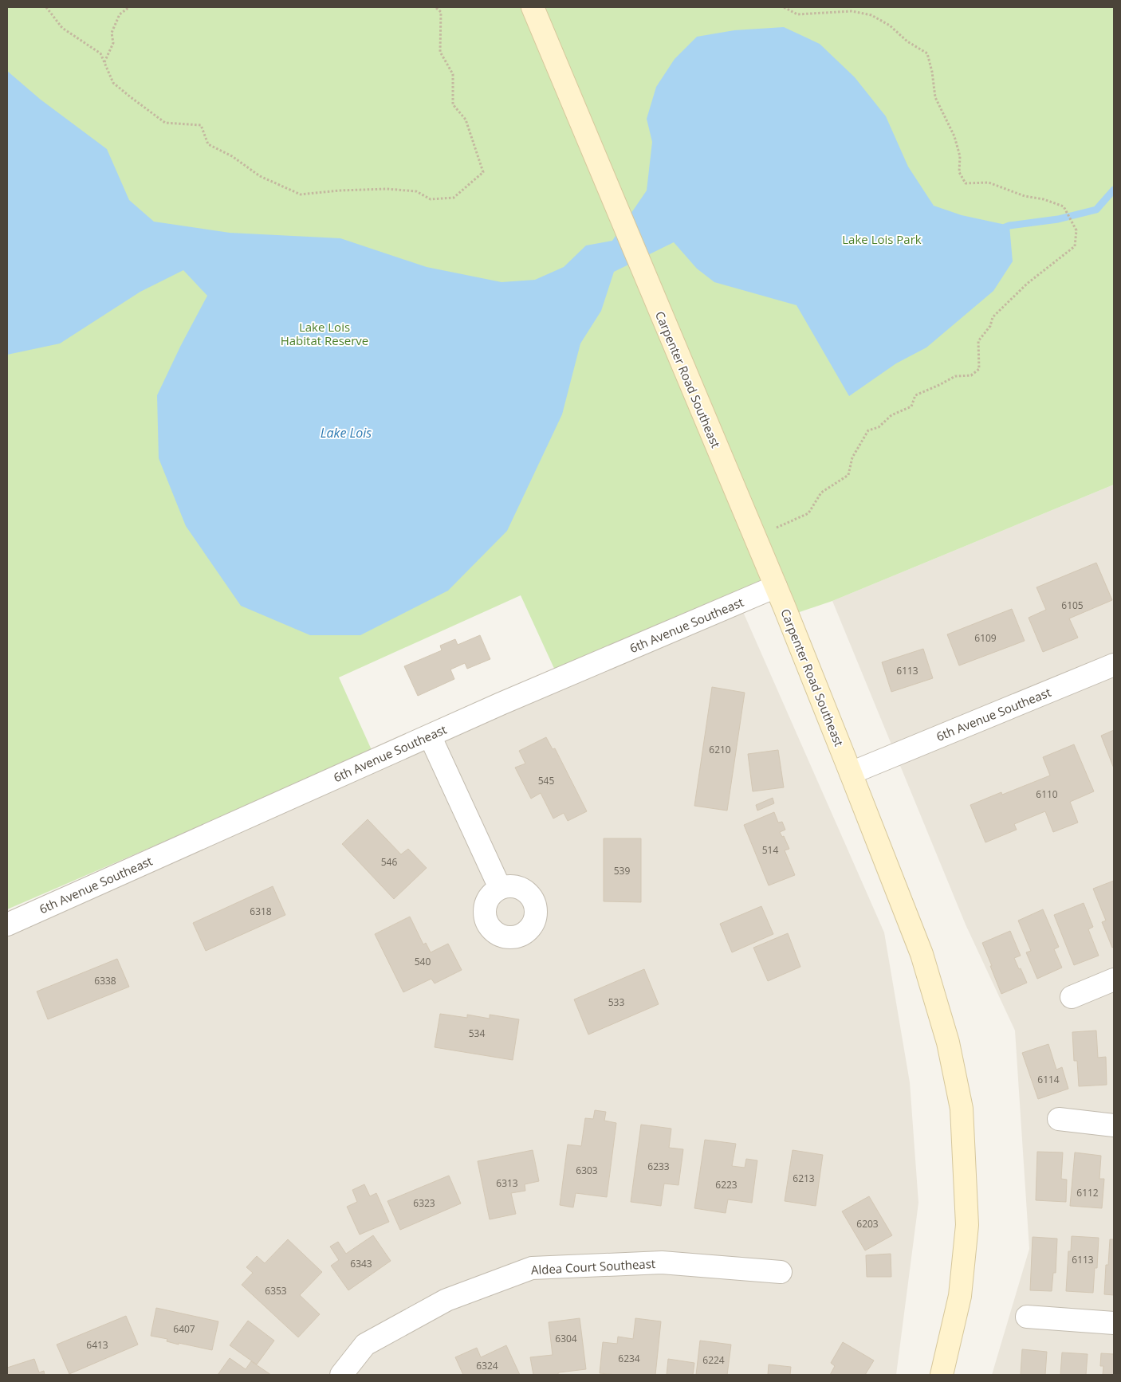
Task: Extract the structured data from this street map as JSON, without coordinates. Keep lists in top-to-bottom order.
{
  "streets": {
    "main road": ["Carpenter Road Southeast"],
    "street": ["6th Avenue Southeast", "Aldea Court Southeast"]
  },
  "crossings": [
    ["Carpenter Road Southeast", "6th Avenue Southeast"]
  ],
  "water": ["Lake Lois"],
  "parks": ["Lake Lois Park", "Lake Lois Habitat Reserve"],
  "house_numbers": [
    "6105",
    "6109",
    "6113",
    "6210",
    "545",
    "6110",
    "514",
    "546",
    "539",
    "6318",
    "540",
    "6338",
    "533",
    "534",
    "6114",
    "6233",
    "6303",
    "6213",
    "6313",
    "6223",
    "6112",
    "6323",
    "6203",
    "6113",
    "6343",
    "6353",
    "6407",
    "6304",
    "6413",
    "6234",
    "6224",
    "6324"
  ]
}
